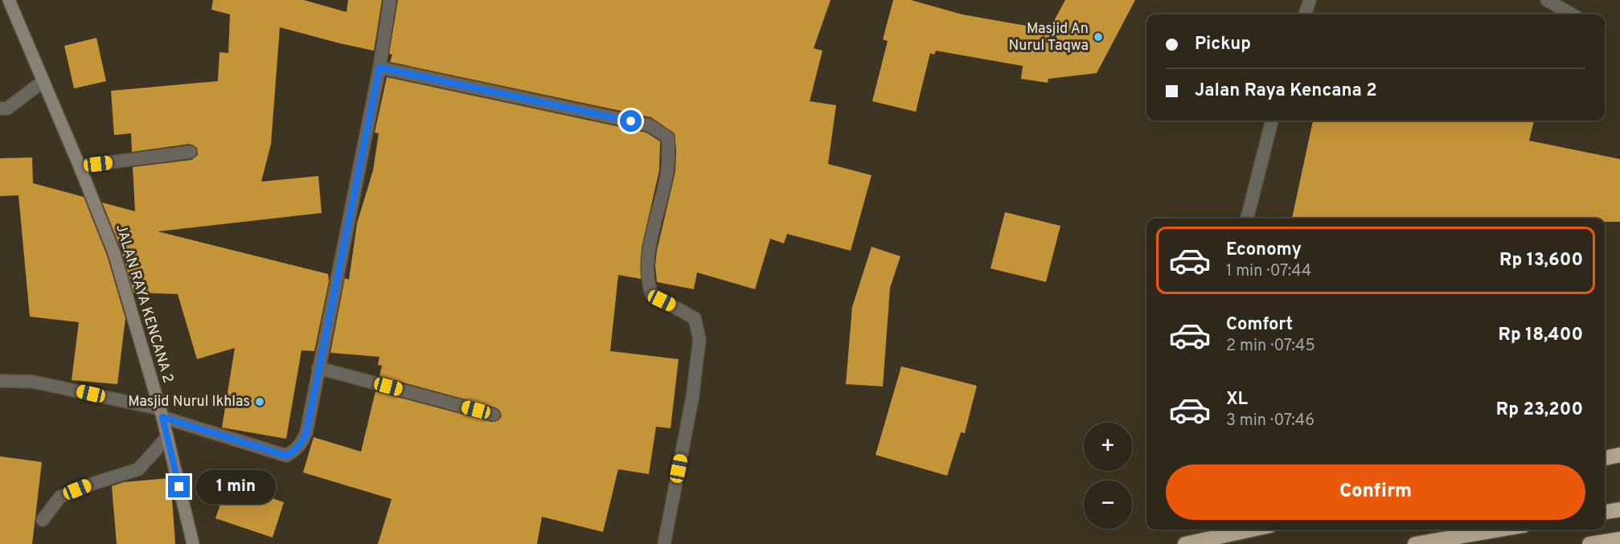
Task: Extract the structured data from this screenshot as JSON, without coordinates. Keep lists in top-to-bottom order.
{
  "streets": {
    "street": ["JALAN RAYA KENCANA 2"]
  },
  "places": ["Masjid An Nurul Taqwa", "Masjid Nurul Ikhlas"],
  "page": {
    "banner": ["Pickup", "Jalan Raya Kencana 2"],
    "list": [
      {
        "name": "Economy",
        "note": "1 min · 07:44",
        "value": "Rp 13,600"
      },
      {
        "name": "Comfort",
        "note": "2 min · 07:45",
        "value": "Rp 18,400"
      },
      {
        "name": "XL",
        "note": "3 min · 07:46",
        "value": "Rp 23,200"
      }
    ],
    "map_buttons": ["+", "−"],
    "buttons": "Confirm",
    "bubble": "1 min"
  }
}
